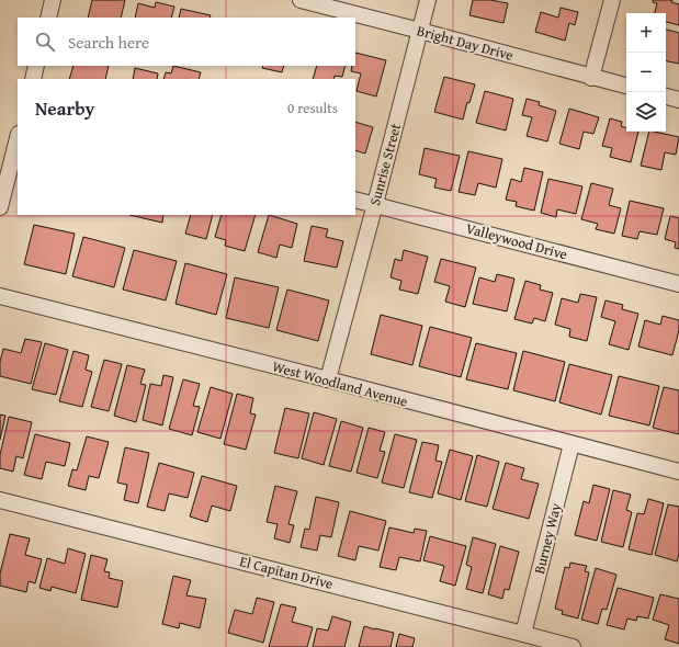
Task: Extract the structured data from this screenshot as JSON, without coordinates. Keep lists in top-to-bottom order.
{
  "streets": {
    "street": [
      "Bright Day Drive",
      "Sunrise Street",
      "Valleywood Drive",
      "West Woodland Avenue",
      "Burney Way",
      "El Capitan Drive"
    ]
  },
  "crossings": [
    ["Bright Day Drive", "Sunrise Street"],
    ["Sunrise Street", "Valleywood Drive"],
    ["Sunrise Street", "West Woodland Avenue"],
    ["West Woodland Avenue", "Burney Way"],
    ["Burney Way", "El Capitan Drive"]
  ],
  "page": {
    "map_buttons": ["+", "−"],
    "search": "Search here",
    "heading": ["Nearby", "0 results"]
  }
}
